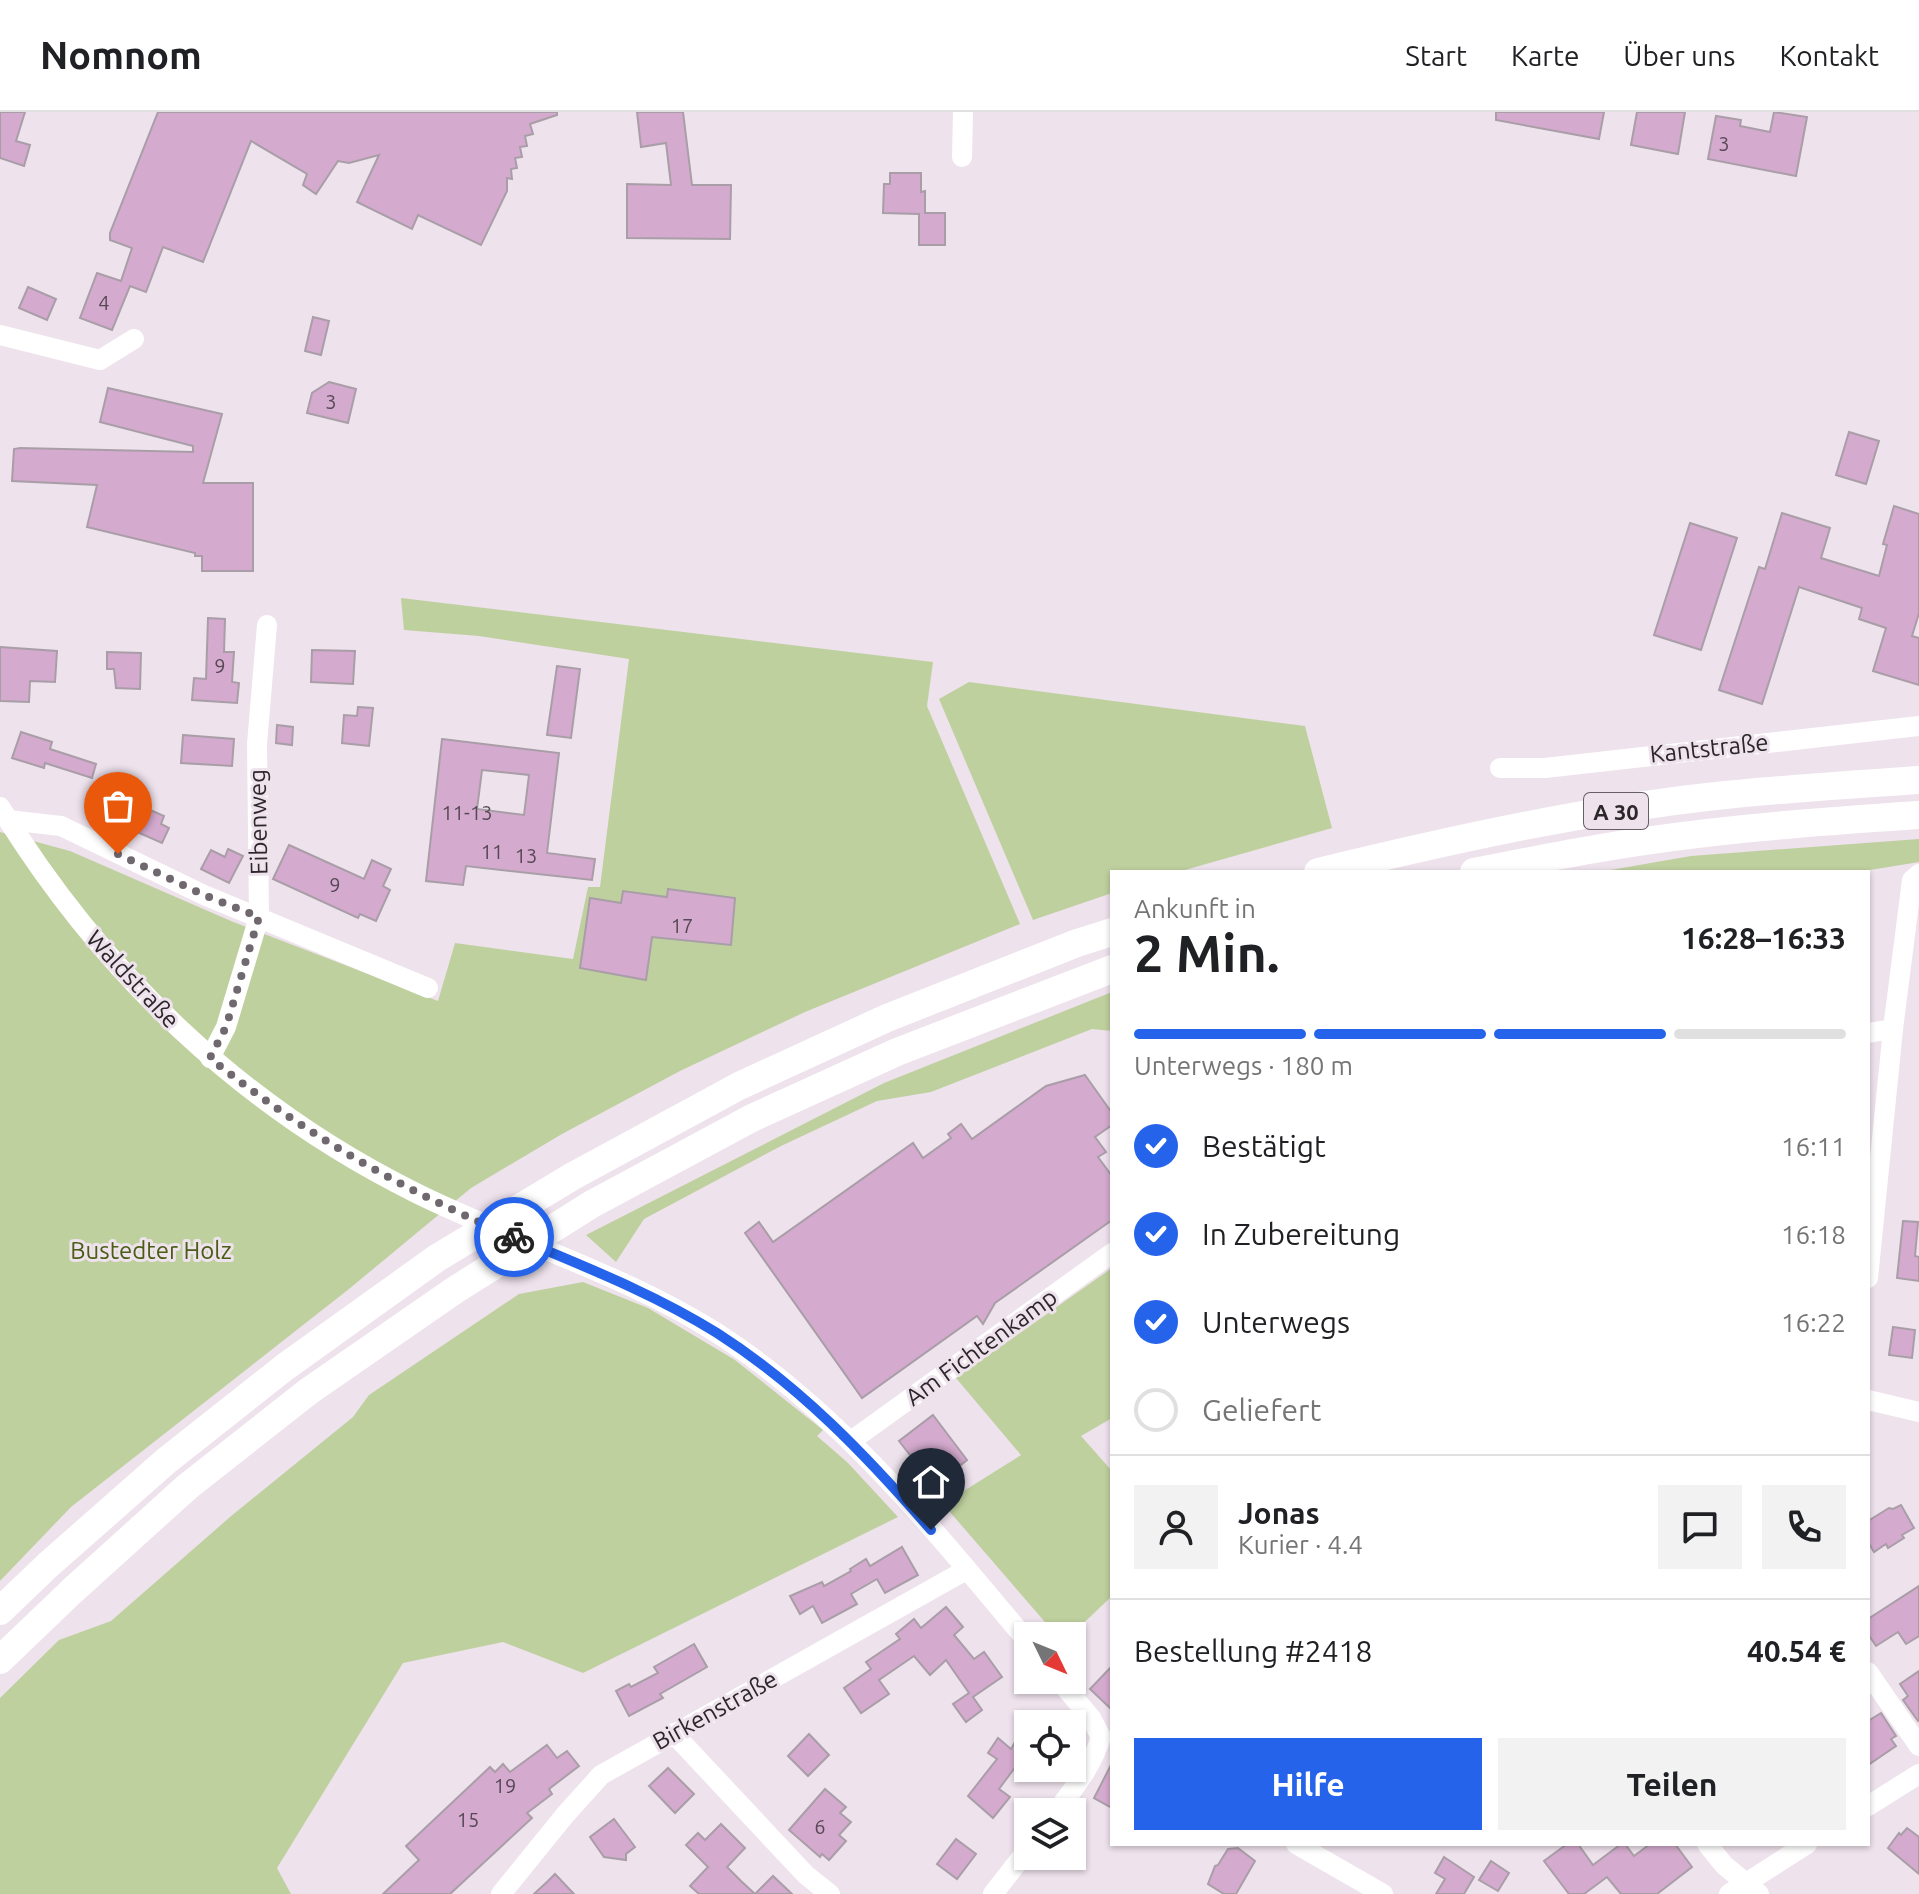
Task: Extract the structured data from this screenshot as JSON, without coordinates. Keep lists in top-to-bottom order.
{
  "streets": {
    "highway": ["A 30"],
    "street": [
      "Kantstraße",
      "Eibenweg",
      "Waldstraße",
      "Am Fichtenkamp",
      "Birkenstraße"
    ]
  },
  "crossings": [
    ["Eibenweg", "Waldstraße"],
    ["Waldstraße", "Am Fichtenkamp"],
    ["Waldstraße", "Birkenstraße"]
  ],
  "parks": ["Bustedter Holz"],
  "house_numbers": [
    "3",
    "4",
    "3",
    "9",
    "11-13",
    "11",
    "13",
    "9",
    "17",
    "19",
    "15",
    "6"
  ],
  "north": "bottom right",
  "page": {
    "header": "Nomnom",
    "nav": [
      "Start",
      "Karte",
      "Über uns",
      "Kontakt"
    ],
    "heading": ["2 Min.", "Ankunft in", "16:28–16:33"],
    "panel": [
      "Jonas",
      "Kurier · 4.4",
      "Bestellung #2418",
      "40.54 €"
    ],
    "bar": "Unterwegs · 180 m",
    "list": [
      ["Bestätigt", "16:11"],
      ["In Zubereitung", "16:18"],
      ["Unterwegs", "16:22"],
      "Geliefert"
    ],
    "buttons": ["Hilfe", "Teilen"]
  }
}
